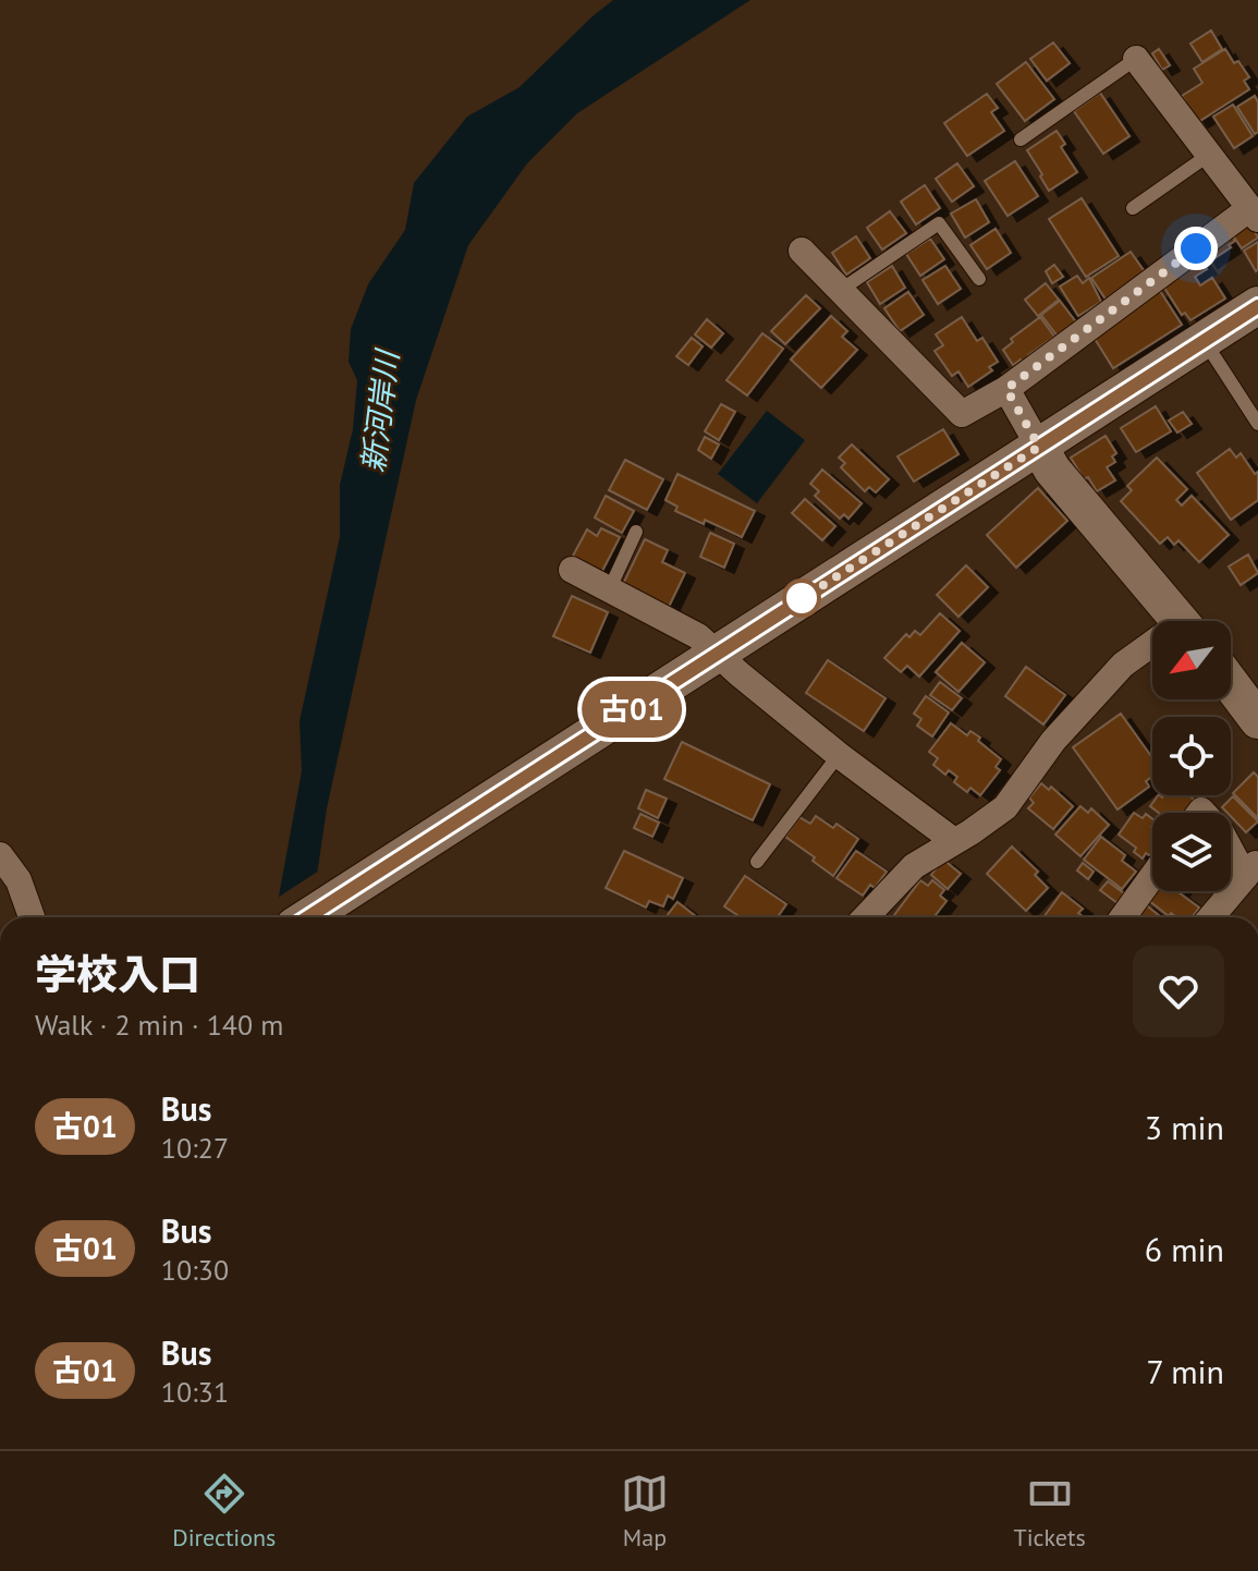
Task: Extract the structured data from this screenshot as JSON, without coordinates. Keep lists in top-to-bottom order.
{
  "water": ["新河岸川"],
  "lines": ["bus line 古01"],
  "north": "bottom left",
  "page": {
    "on_map": "古01",
    "heading": ["学校入口", "Walk · 2 min · 140 m"],
    "list": [
      {
        "mark": "古01",
        "name": "Bus",
        "note": "10:27",
        "value": "3 min"
      },
      {
        "mark": "古01",
        "name": "Bus",
        "note": "10:30",
        "value": "6 min"
      },
      {
        "mark": "古01",
        "name": "Bus",
        "note": "10:31",
        "value": "7 min"
      }
    ],
    "tabs": ["Directions", "Map", "Tickets"]
  }
}
